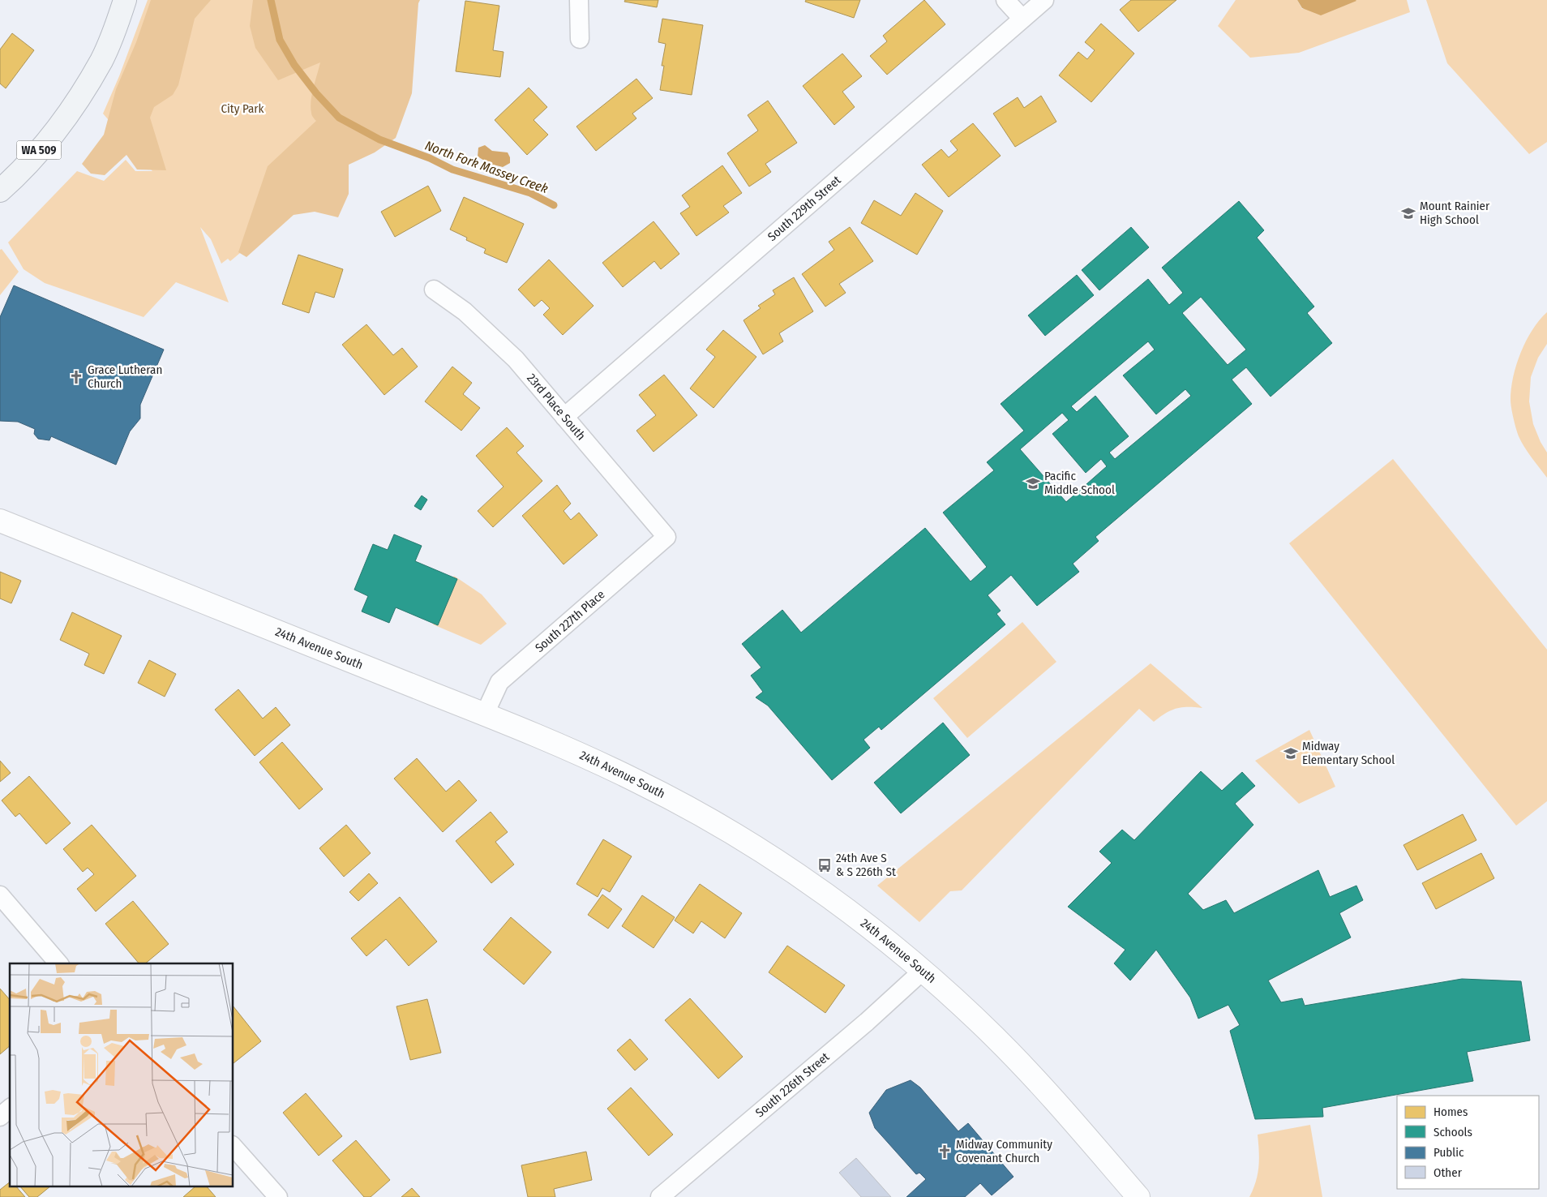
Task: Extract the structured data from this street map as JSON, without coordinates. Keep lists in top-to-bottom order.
{
  "streets": {
    "main road": ["WA 509"],
    "street": [
      "South 229th Street",
      "23rd Place South",
      "South 227th Place",
      "24th Avenue South",
      "South 226th Street"
    ]
  },
  "crossings": [
    ["South 229th Street", "23rd Place South"],
    ["23rd Place South", "South 227th Place"],
    ["South 227th Place", "24th Avenue South"],
    ["24th Avenue South", "South 226th Street"]
  ],
  "water": ["North Fork Massey Creek"],
  "parks": ["City Park"],
  "places": {
    "school or university": ["Mount Rainier High School", "Pacific Middle School", "Midway Elementary School"],
    "church": ["Grace Lutheran Church", "Midway Community Covenant Church"],
    "bus stop": ["24th Ave S & S 226th St"]
  },
  "legend": [
    "Homes",
    "Schools",
    "Public",
    "Other"
  ]
}
